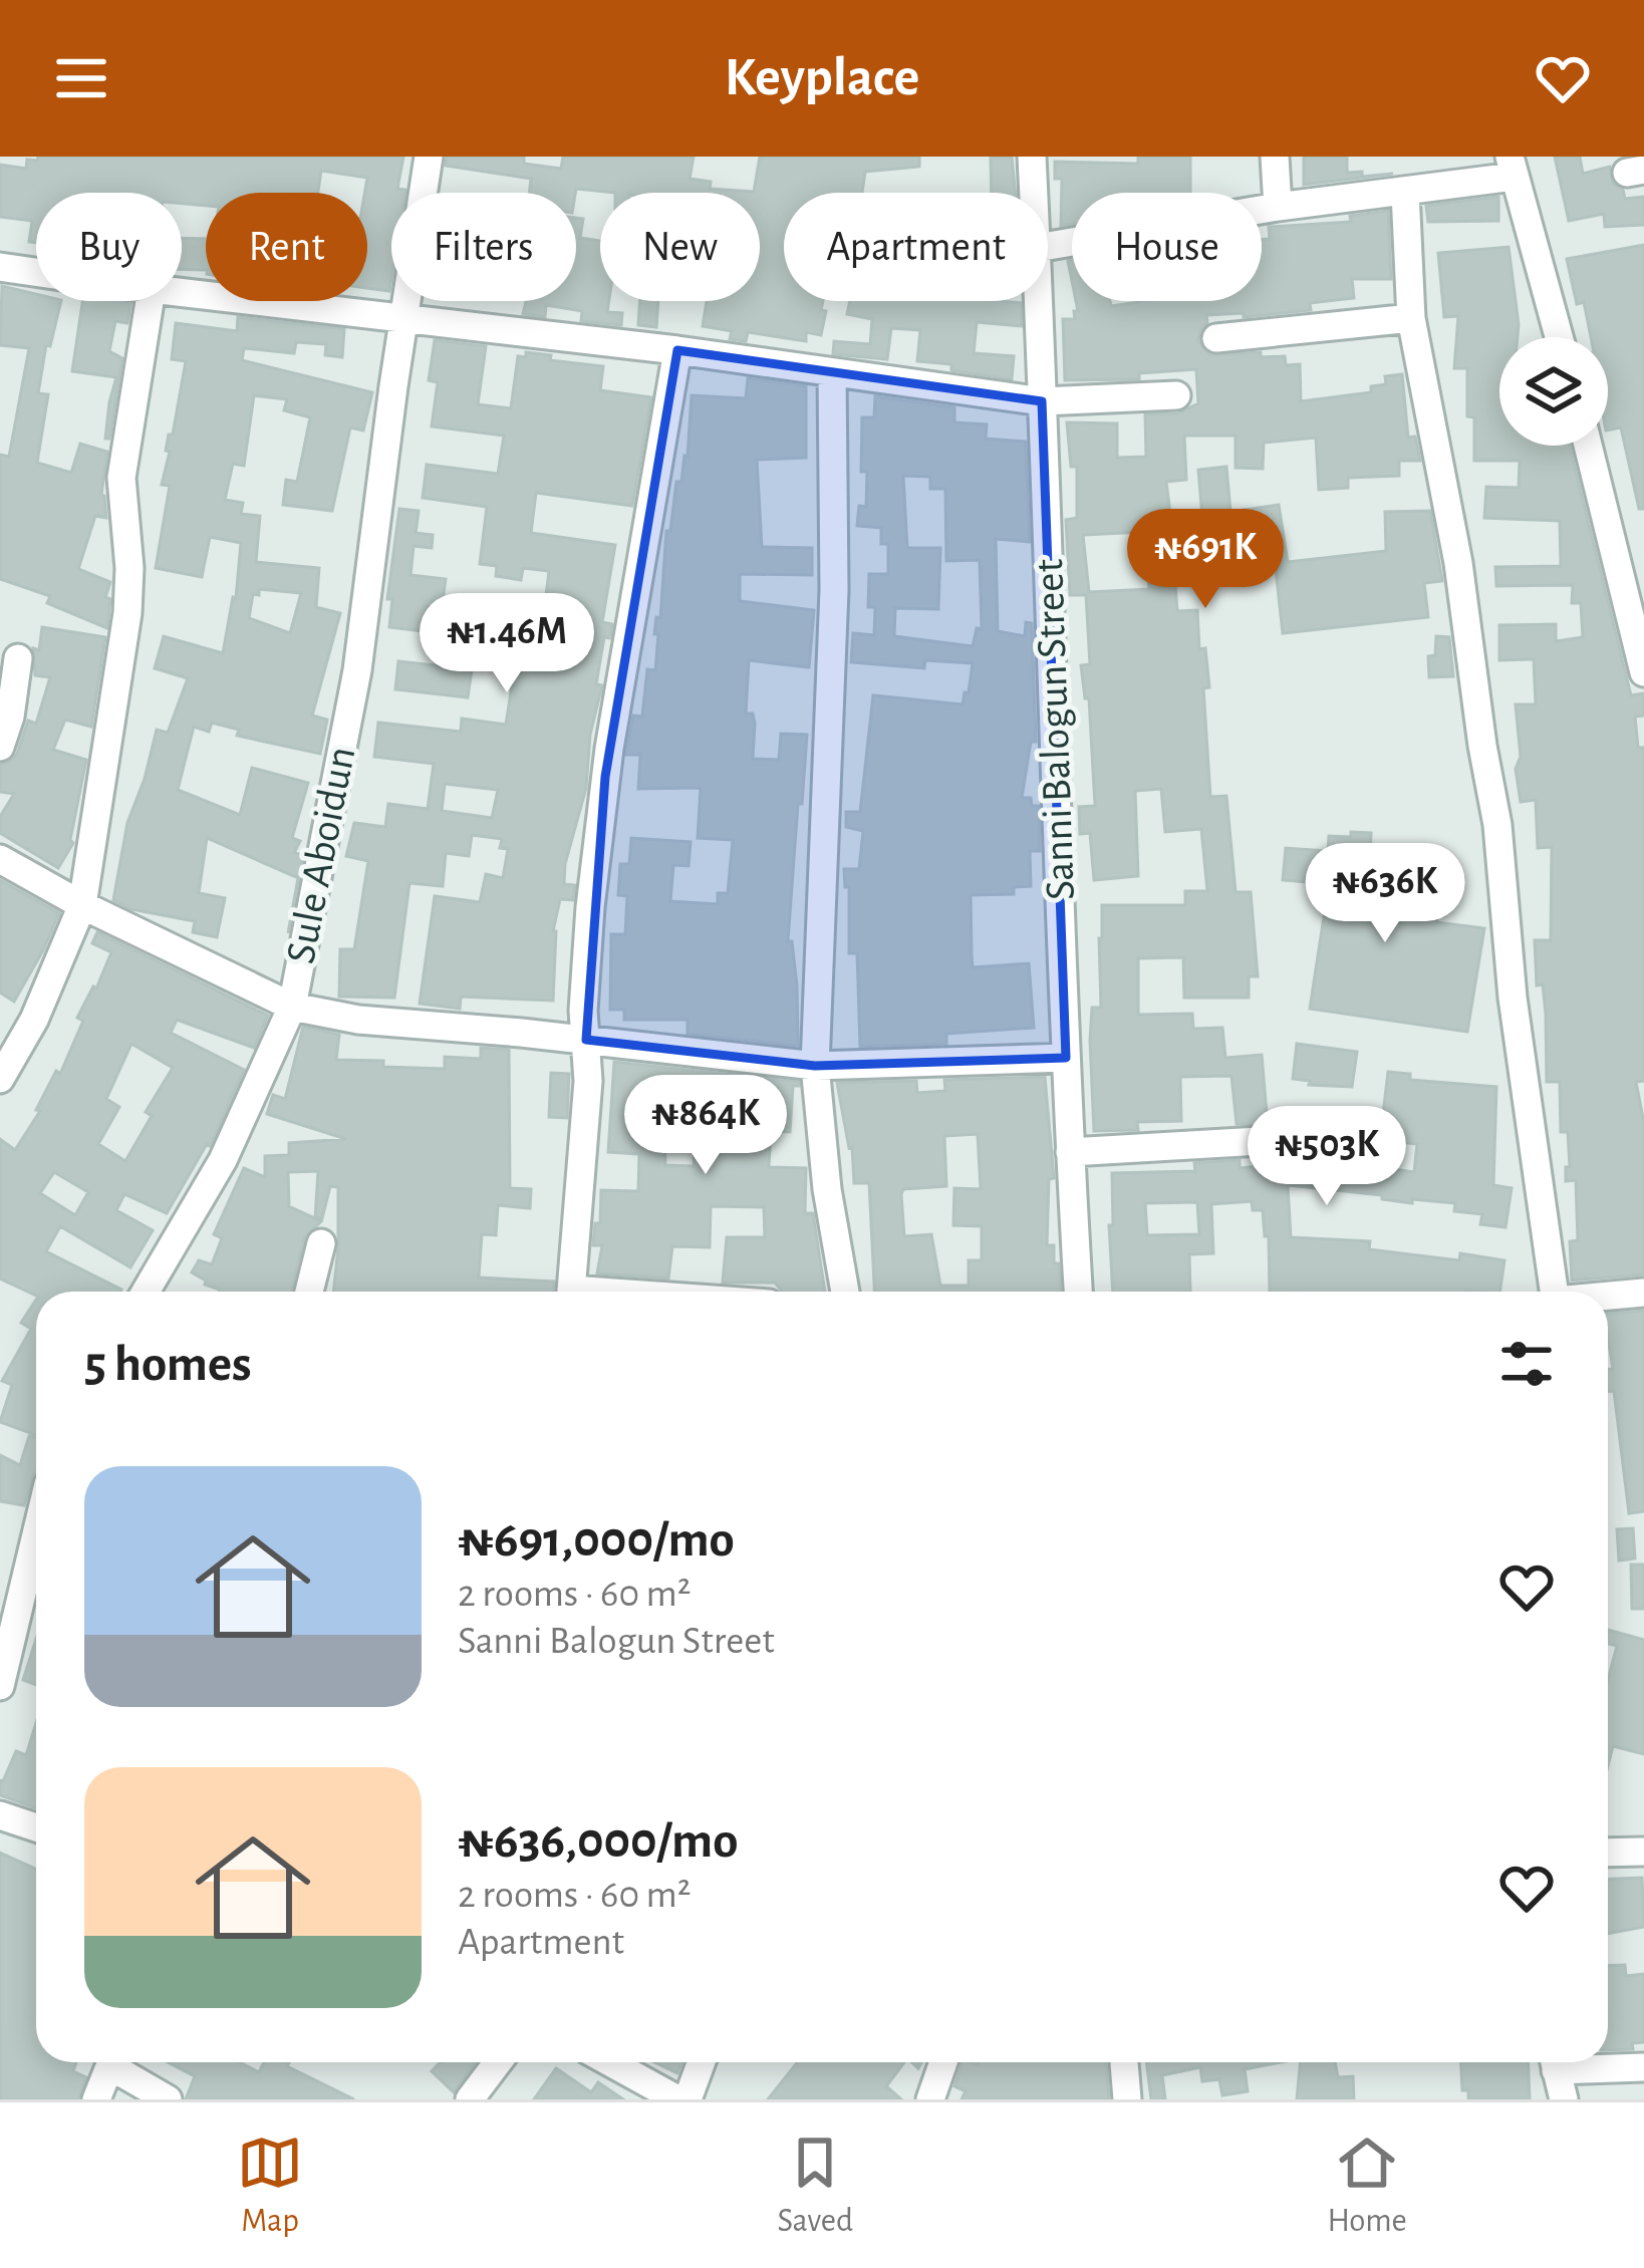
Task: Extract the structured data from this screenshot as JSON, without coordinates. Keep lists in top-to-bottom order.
{
  "streets": {
    "street": ["Sanni Balogun Street", "Sule Aboidun"]
  },
  "page": {
    "header": "Keyplace",
    "chip": [
      "Buy",
      "Rent",
      "Filters",
      "New",
      "Apartment",
      "House"
    ],
    "price": [
      "₦691K",
      "₦1.46M",
      "₦636K",
      "₦864K",
      "₦503K"
    ],
    "heading": "5 homes",
    "list": [
      {
        "name": "₦691,000/mo",
        "note": "2 rooms · 60 m² · Sanni Balogun Street"
      },
      {
        "name": "₦636,000/mo",
        "note": "2 rooms · 60 m² · Apartment"
      }
    ],
    "tabs": ["Map", "Saved", "Home"]
  }
}
